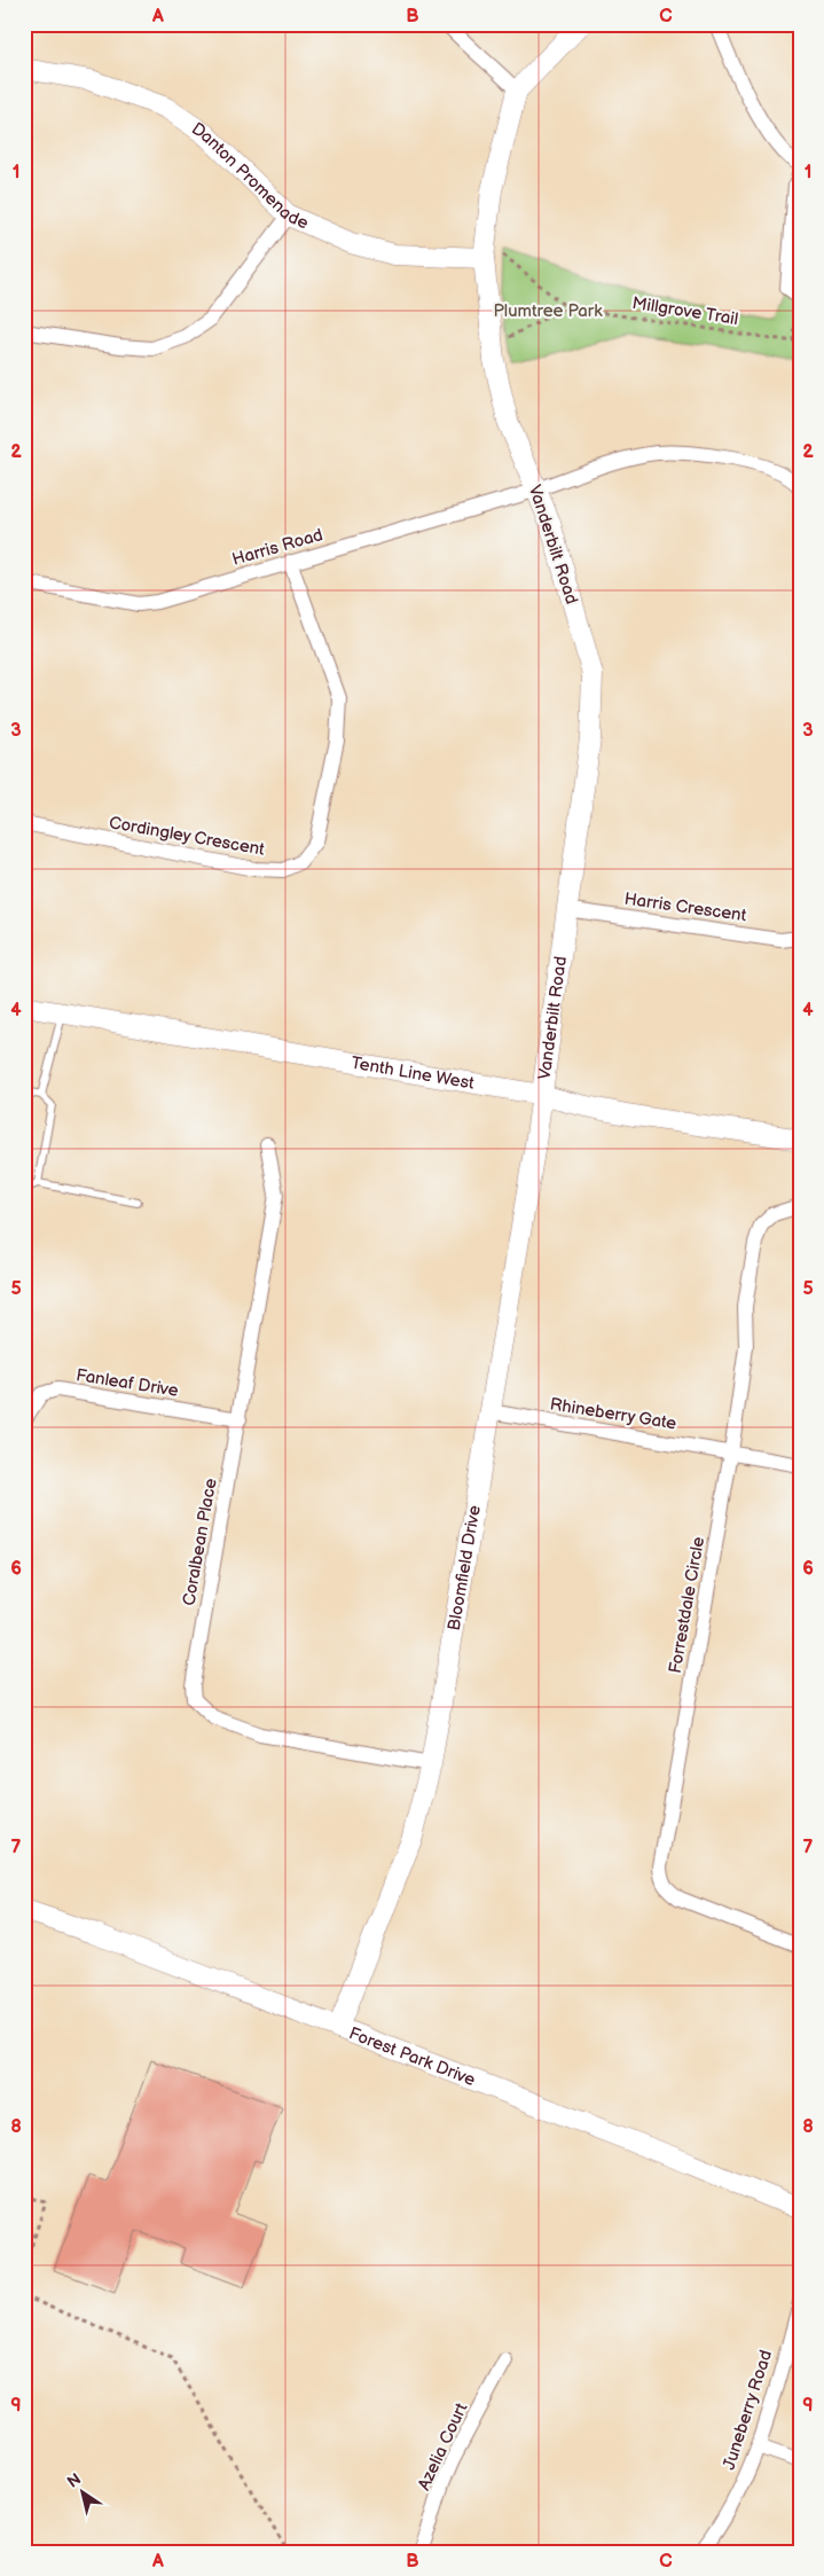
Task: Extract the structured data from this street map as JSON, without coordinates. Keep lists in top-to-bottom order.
{
  "streets": {
    "street": [
      "Danton Promenade",
      "Vanderbilt Road",
      "Harris Road",
      "Cordingley Crescent",
      "Harris Crescent",
      "Tenth Line West",
      "Fanleaf Drive",
      "Rhineberry Gate",
      "Coralbean Place",
      "Bloomfield Drive",
      "Forrestdale Circle",
      "Forest Park Drive",
      "Juneberry Road",
      "Azelia Court"
    ],
    "path": ["Millgrove Trail"]
  },
  "crossings": [
    ["Danton Promenade", "Vanderbilt Road"],
    ["Vanderbilt Road", "Harris Road"],
    ["Vanderbilt Road", "Harris Crescent"],
    ["Vanderbilt Road", "Tenth Line West"],
    ["Vanderbilt Road", "Bloomfield Drive"],
    ["Harris Road", "Cordingley Crescent"],
    ["Tenth Line West", "Bloomfield Drive"],
    ["Fanleaf Drive", "Coralbean Place"],
    ["Rhineberry Gate", "Bloomfield Drive"],
    ["Rhineberry Gate", "Forrestdale Circle"],
    ["Coralbean Place", "Bloomfield Drive"],
    ["Bloomfield Drive", "Forest Park Drive"]
  ],
  "parks": ["Plumtree Park"],
  "north": "top left",
  "grid": {
    "columns": ["A", "B", "C"],
    "rows": [
      "1",
      "2",
      "3",
      "4",
      "5",
      "6",
      "7",
      "8",
      "9"
    ]
  }
}
